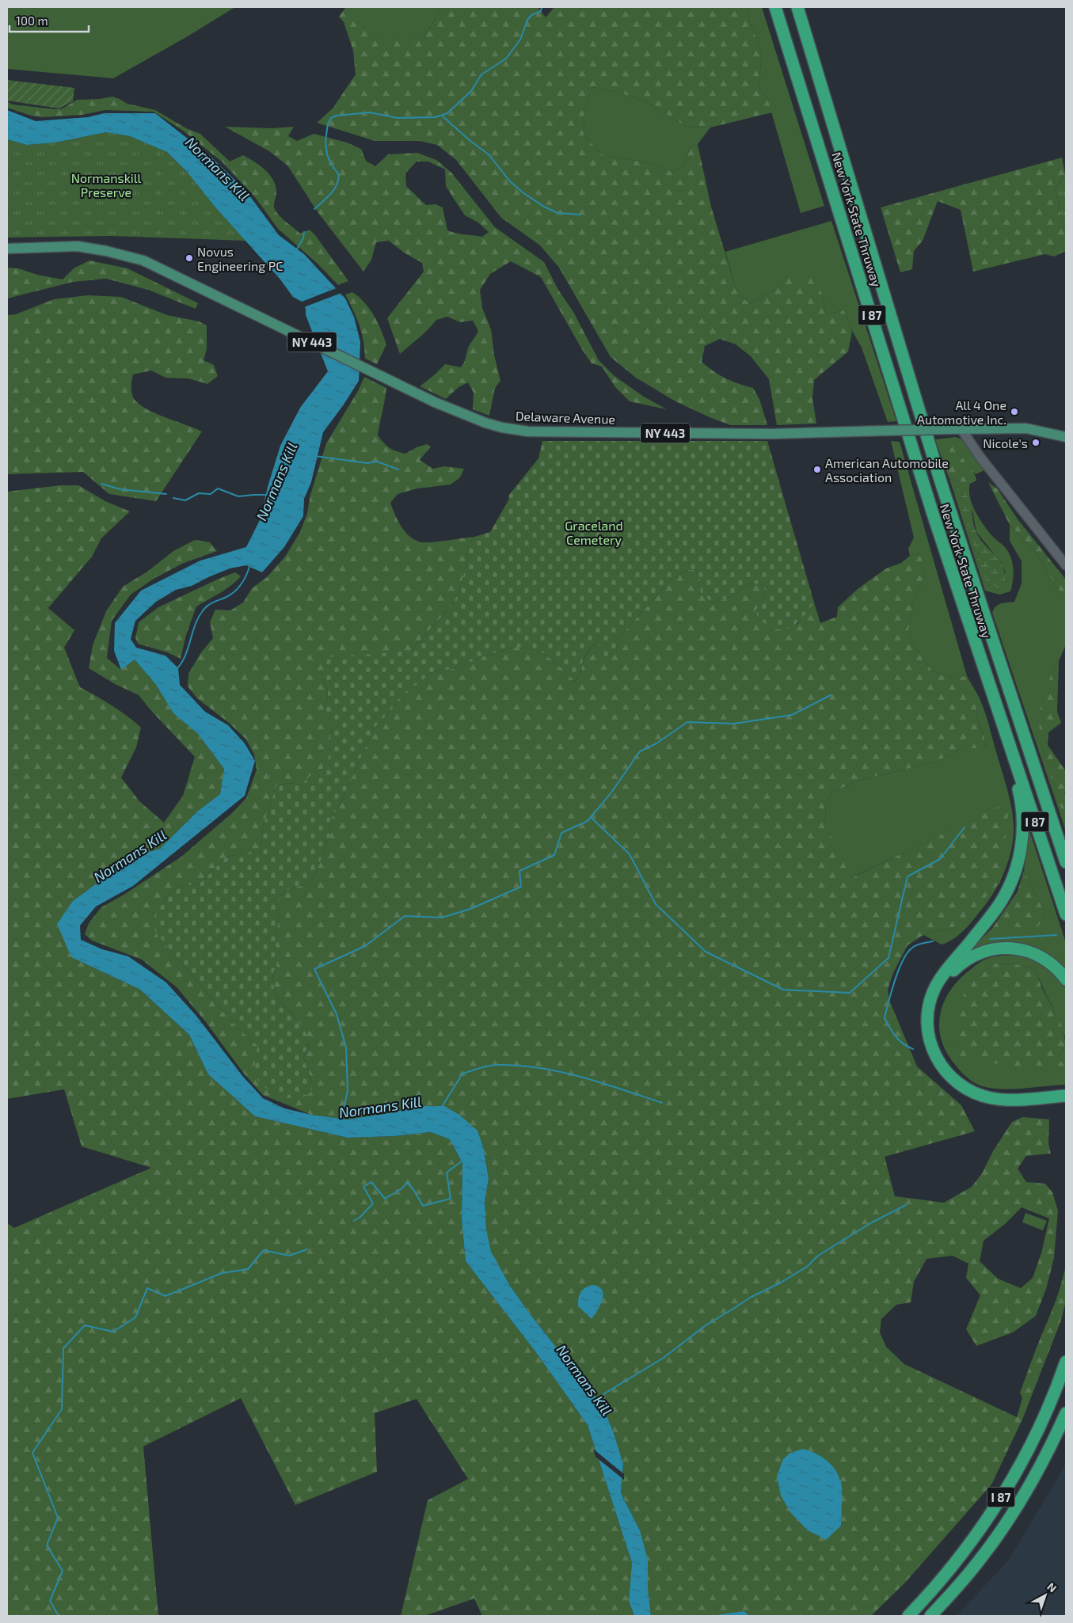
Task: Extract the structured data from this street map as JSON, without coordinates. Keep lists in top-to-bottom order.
{
  "streets": {
    "highway": ["New York State Thruway", "I 87"],
    "main road": ["NY 443", "Delaware Avenue"]
  },
  "water": ["Normans Kill"],
  "parks": ["Normanskill Preserve", "Graceland Cemetery"],
  "places": [
    "Novus Engineering PC",
    "All 4 One Automotive Inc.",
    "Nicole's",
    "American Automobile Association"
  ],
  "scale_bar": "100 m",
  "north": "top right"
}
